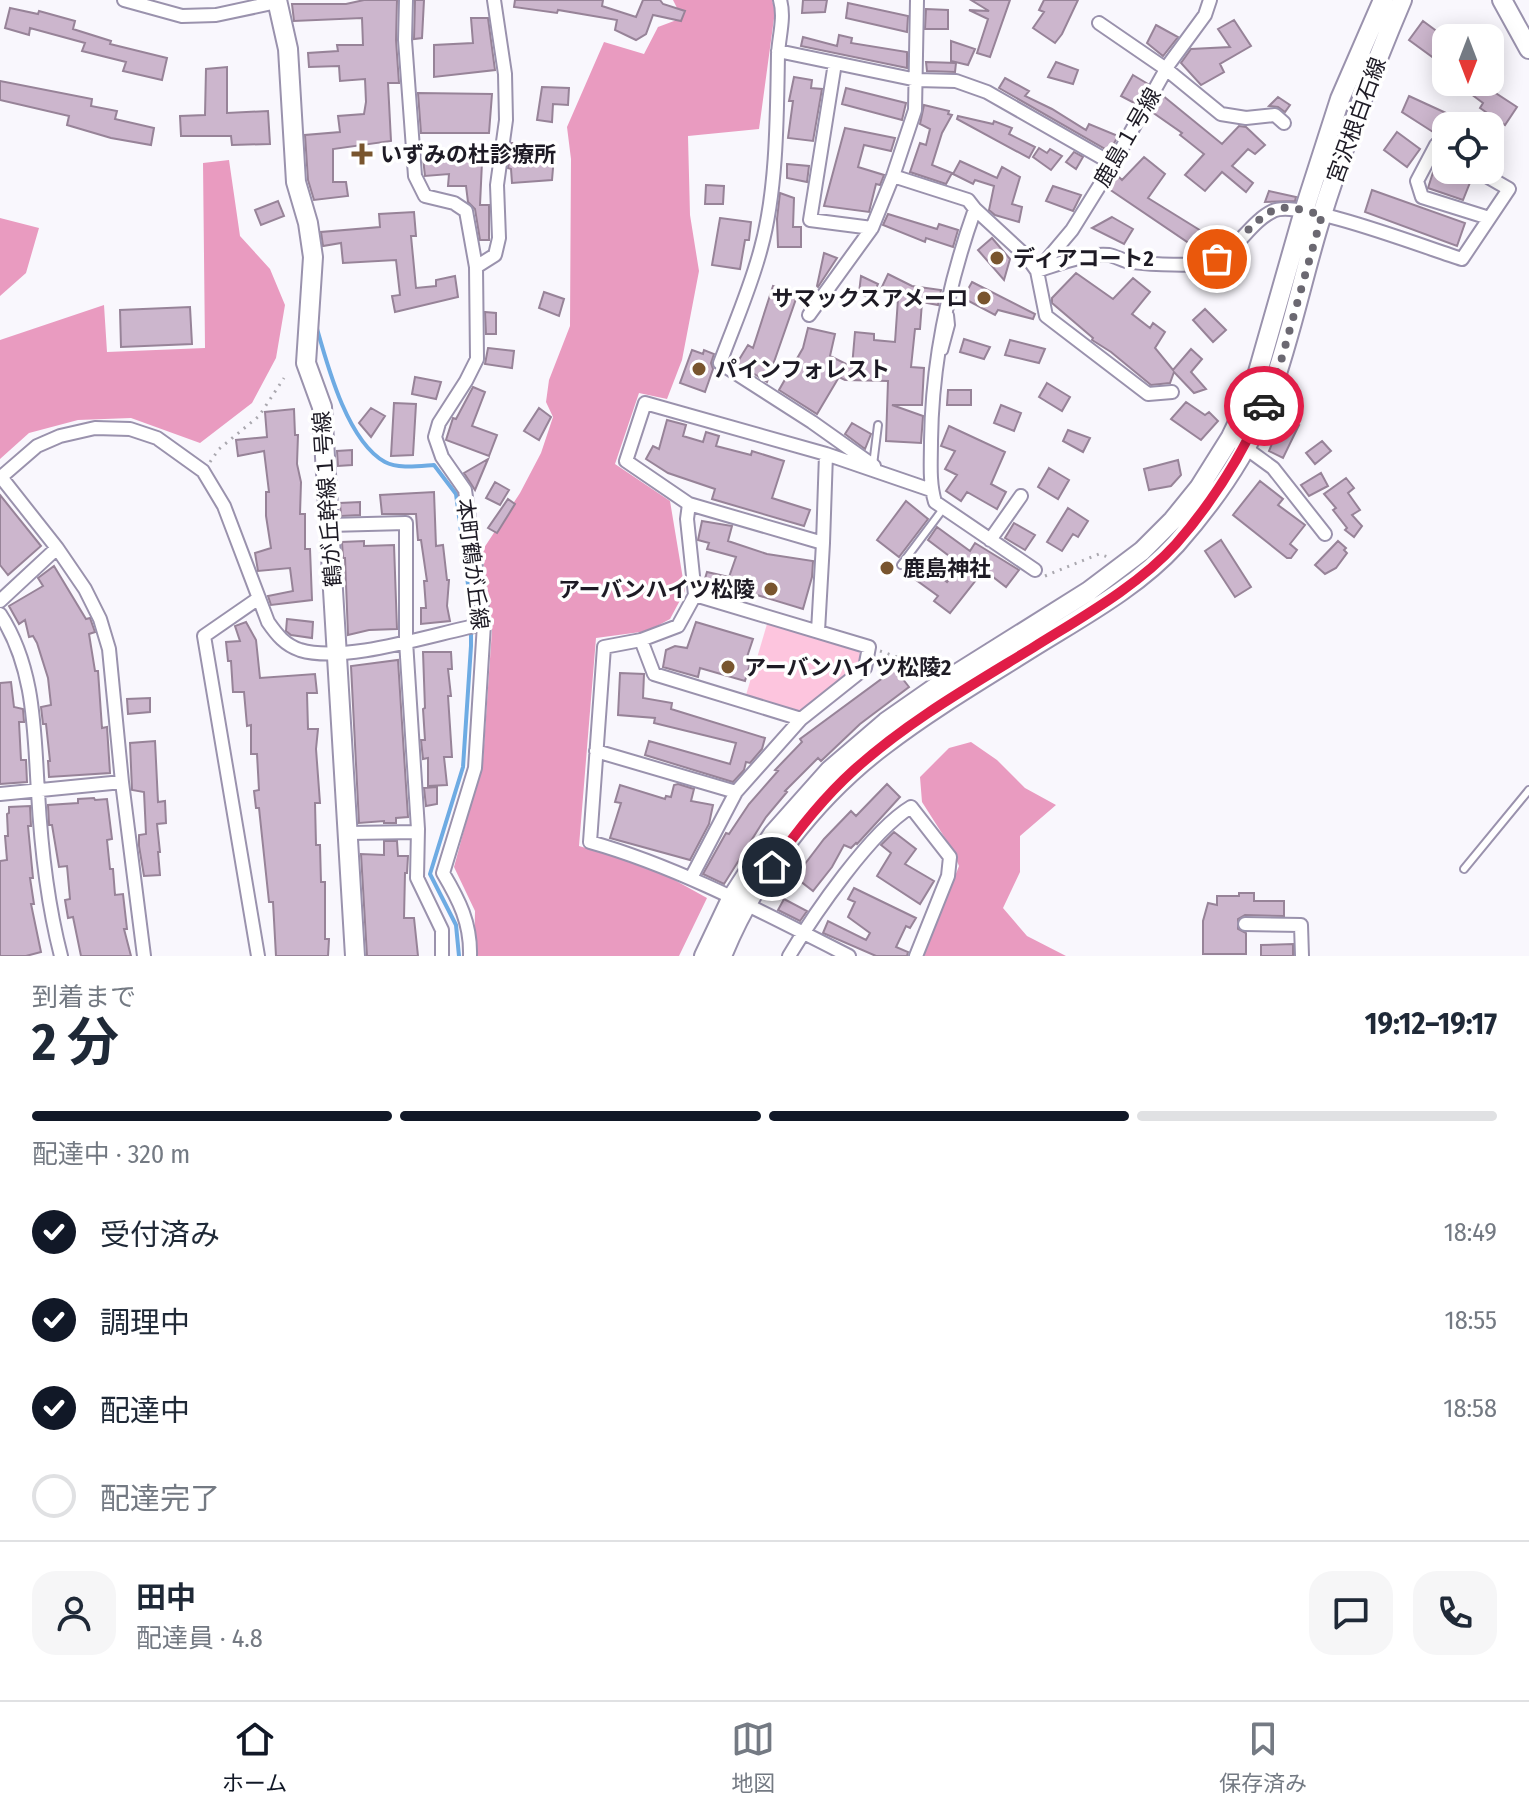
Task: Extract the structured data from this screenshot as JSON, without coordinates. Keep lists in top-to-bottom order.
{
  "streets": {
    "street": [
      "宮沢根白石線",
      "鹿島１号線",
      "鶴が丘幹線１号線",
      "本町鶴が丘線"
    ]
  },
  "places": {
    "health": ["いずみの杜診療所"],
    "other": [
      "ディアコート2",
      "サマックスアメーロ",
      "パインフォレスト",
      "鹿島神社",
      "アーバンハイツ松陵",
      "アーバンハイツ松陵2"
    ]
  },
  "north": "bottom",
  "page": {
    "heading": ["2 分", "到着まで", "19:12–19:17"],
    "panel": ["田中", "配達員 · 4.8"],
    "bar": "配達中 · 320 m",
    "list": [
      ["受付済み", "18:49"],
      ["調理中", "18:55"],
      ["配達中", "18:58"],
      "配達完了"
    ],
    "tabs": ["ホーム", "地図", "保存済み"]
  }
}
